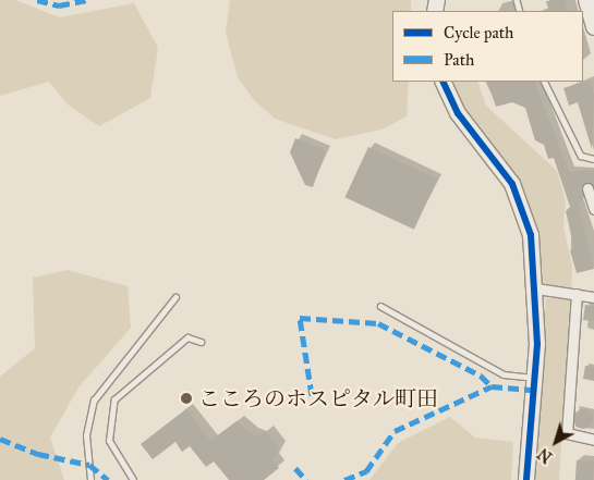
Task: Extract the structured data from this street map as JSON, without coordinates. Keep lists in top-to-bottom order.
{
  "places": ["こころのホスピタル町田"],
  "legend": ["Cycle path", "Path"],
  "north": "bottom left"
}
